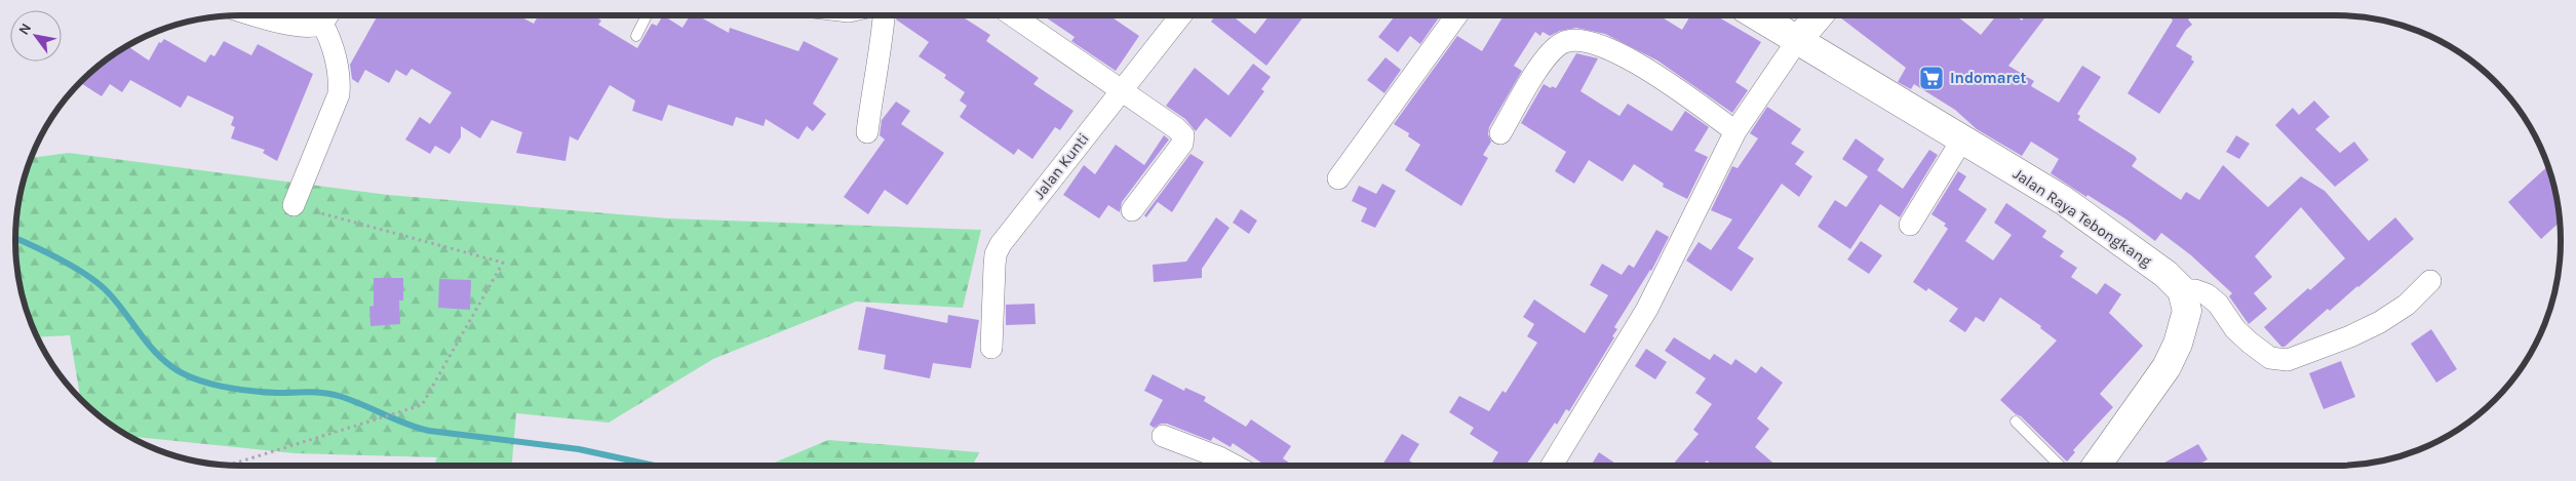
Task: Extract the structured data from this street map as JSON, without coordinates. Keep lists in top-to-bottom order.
{
  "streets": {
    "main road": ["Jalan Raya Tebongkang"],
    "street": ["Jalan Kunti"]
  },
  "places": {
    "supermarket": ["Indomaret"]
  },
  "north": "top left"
}
